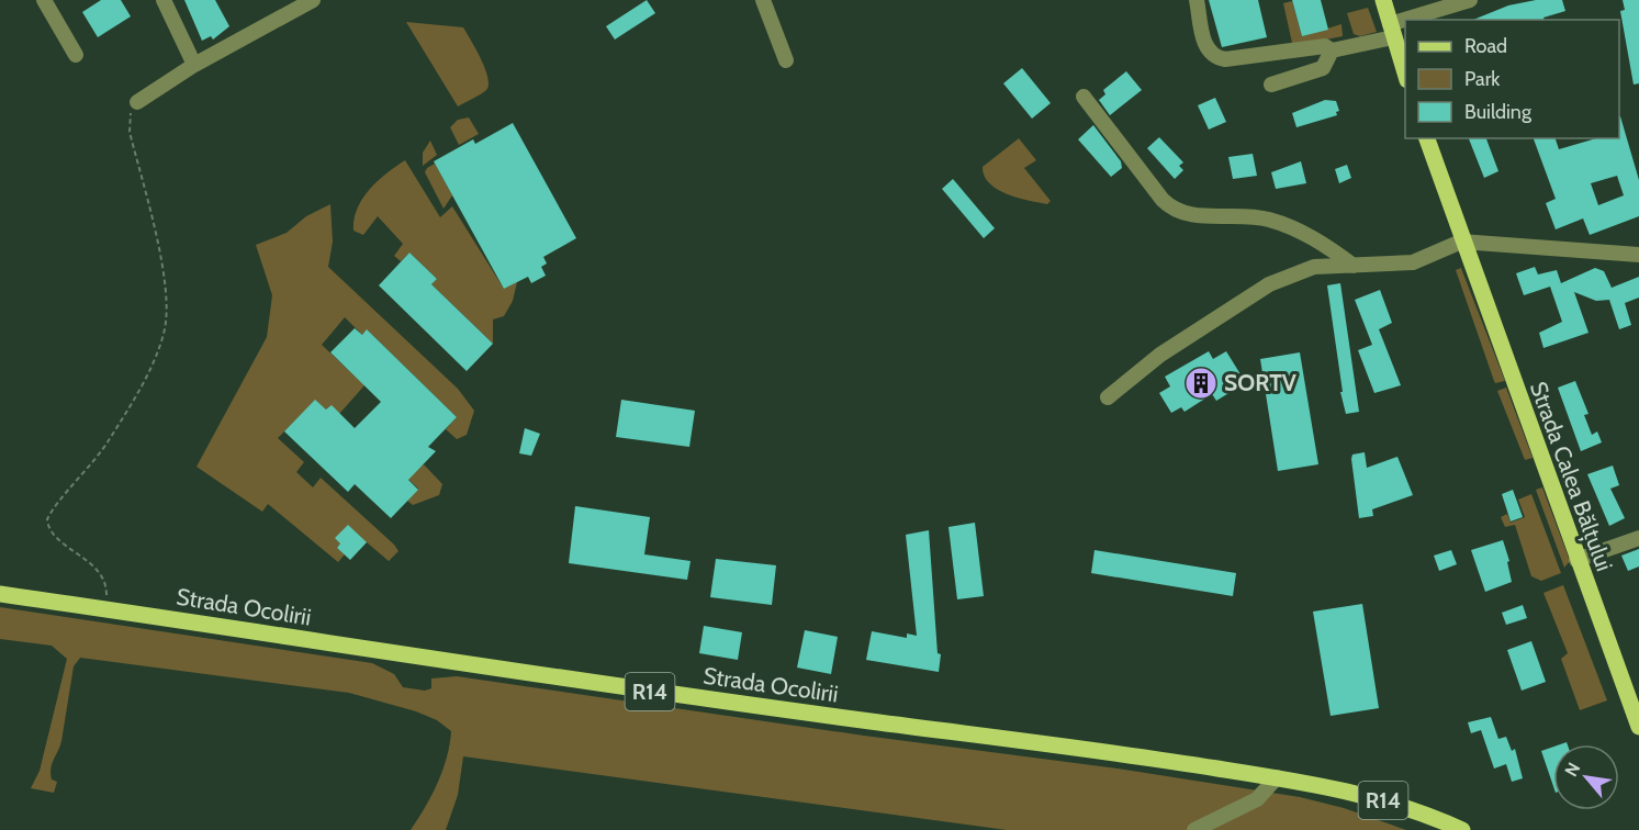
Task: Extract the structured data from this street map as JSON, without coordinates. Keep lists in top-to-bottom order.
{
  "streets": {
    "main road": ["Strada Calea Bălțului", "Strada Ocolirii", "R14"]
  },
  "crossings": [
    ["Strada Ocolirii", "R14"]
  ],
  "places": {
    "building": ["SORTV"]
  },
  "legend": ["Road", "Park", "Building"],
  "north": "top left"
}
